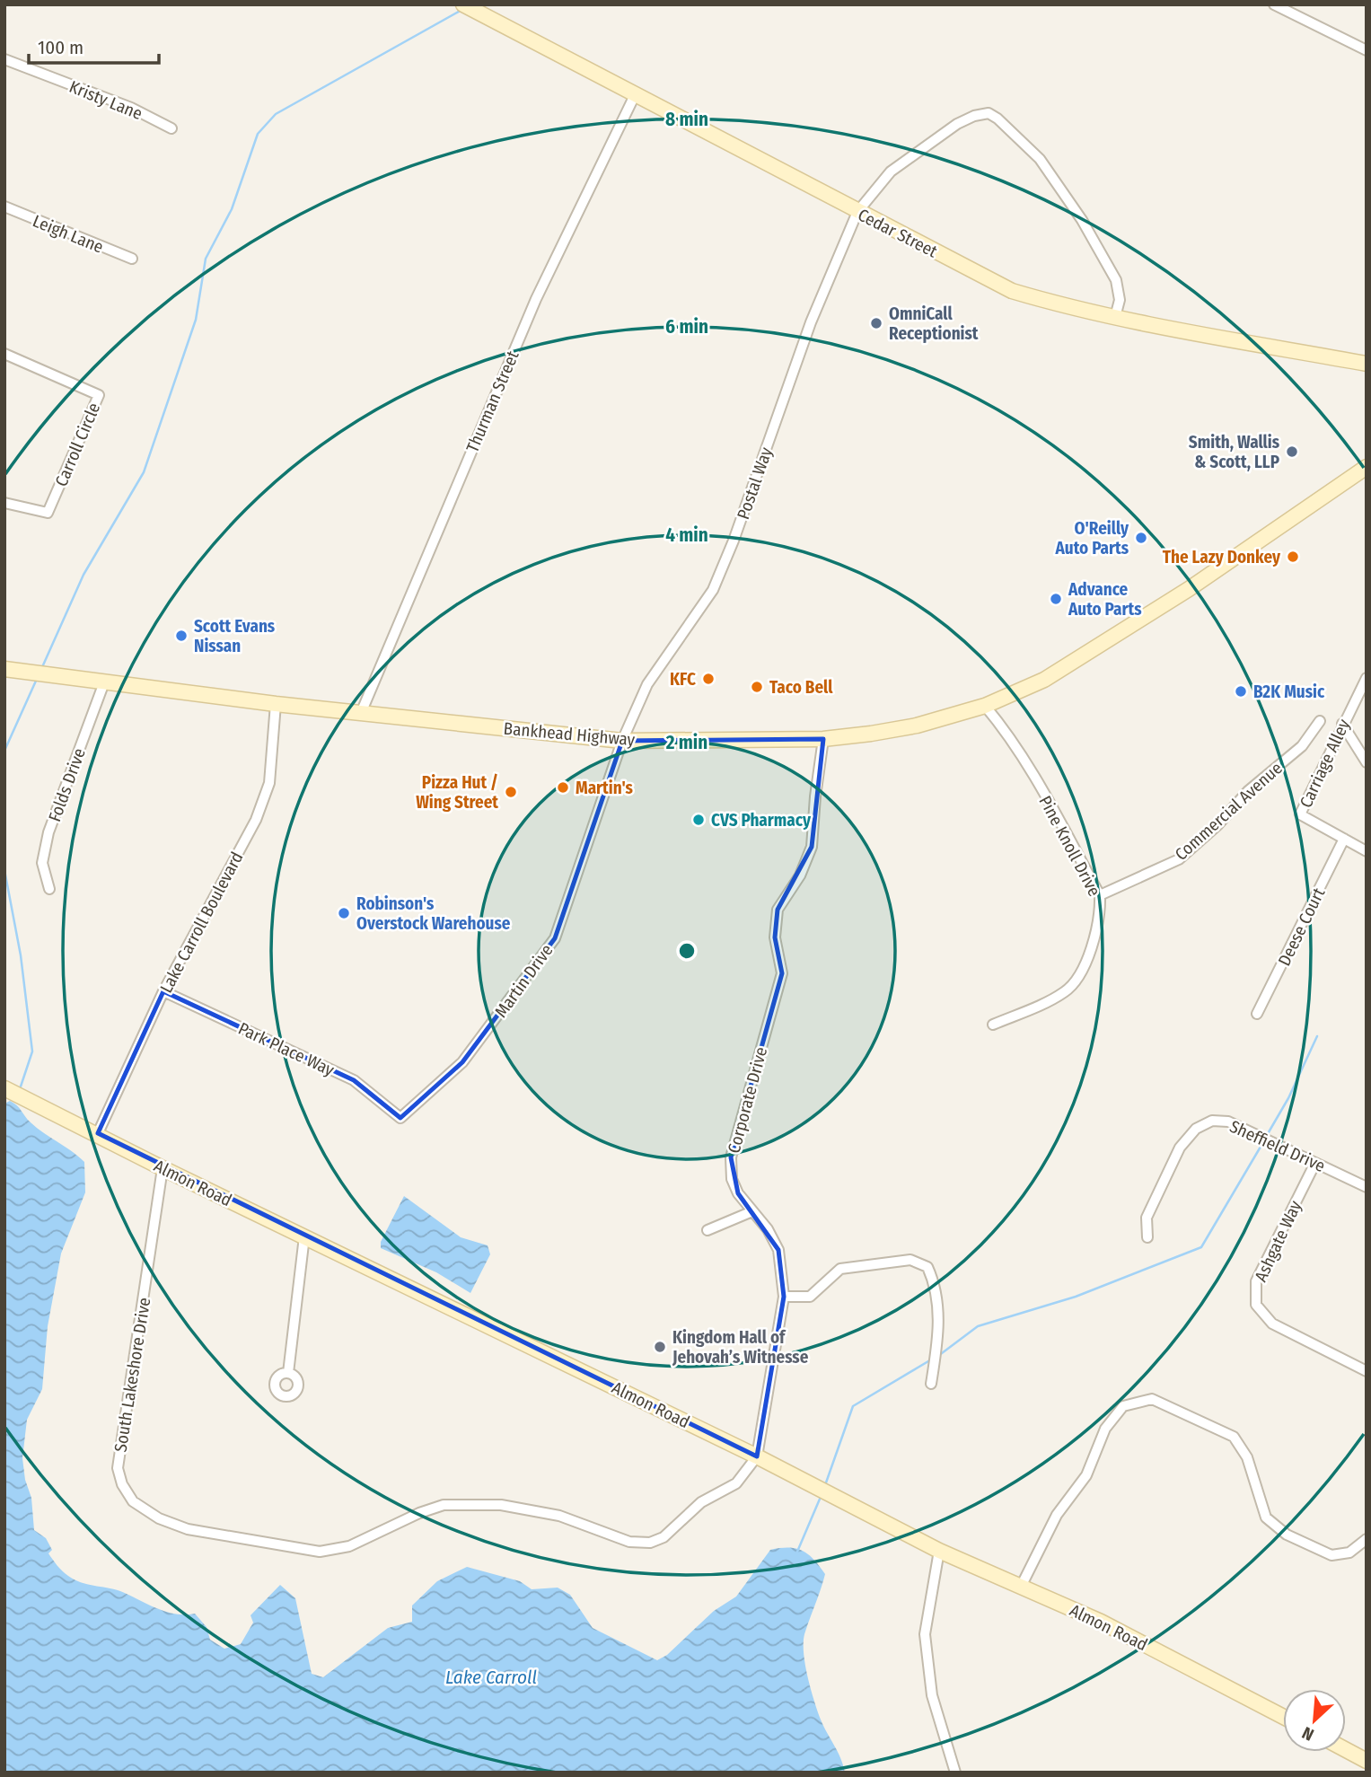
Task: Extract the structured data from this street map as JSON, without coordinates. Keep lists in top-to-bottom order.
{
  "streets": {
    "street": [
      "Kristy Lane",
      "Cedar Street",
      "Leigh Lane",
      "Thurman Street",
      "Carroll Circle",
      "Postal Way",
      "Bankhead Highway",
      "Carriage Alley",
      "Folds Drive",
      "Commercial Avenue",
      "Pine Knoll Drive",
      "Lake Carroll Boulevard",
      "Deese Court",
      "Martin Drive",
      "Park Place Way",
      "Corporate Drive",
      "Sheffield Drive",
      "Almon Road",
      "Ashgate Way",
      "South Lakeshore Drive"
    ]
  },
  "crossings": [
    ["Cedar Street", "Thurman Street"],
    ["Cedar Street", "Postal Way"],
    ["Thurman Street", "Bankhead Highway"],
    ["Postal Way", "Bankhead Highway"],
    ["Postal Way", "Martin Drive"],
    ["Bankhead Highway", "Folds Drive"],
    ["Bankhead Highway", "Pine Knoll Drive"],
    ["Bankhead Highway", "Lake Carroll Boulevard"],
    ["Bankhead Highway", "Martin Drive"],
    ["Bankhead Highway", "Corporate Drive"],
    ["Carriage Alley", "Deese Court"],
    ["Commercial Avenue", "Pine Knoll Drive"],
    ["Lake Carroll Boulevard", "Park Place Way"],
    ["Lake Carroll Boulevard", "Almon Road"],
    ["Martin Drive", "Park Place Way"],
    ["Corporate Drive", "Almon Road"],
    ["Corporate Drive", "South Lakeshore Drive"],
    ["Sheffield Drive", "Ashgate Way"],
    ["Almon Road", "South Lakeshore Drive"]
  ],
  "water": ["Lake Carroll"],
  "places": [
    "OmniCall Receptionist",
    "Smith, Wallis & Scott, LLP",
    "O'Reilly Auto Parts",
    "The Lazy Donkey",
    "Advance Auto Parts",
    "Scott Evans Nissan",
    "KFC",
    "Taco Bell",
    "B2K Music",
    "Martin's",
    "Pizza Hut / Wing Street",
    "CVS Pharmacy",
    "Robinson's Overstock Warehouse",
    "Kingdom Hall of Jehovah’s Witnesse"
  ],
  "scale_bar": "100 m",
  "north": "bottom left",
  "rings": [
    "8 min",
    "6 min",
    "4 min",
    "2 min"
  ]
}
